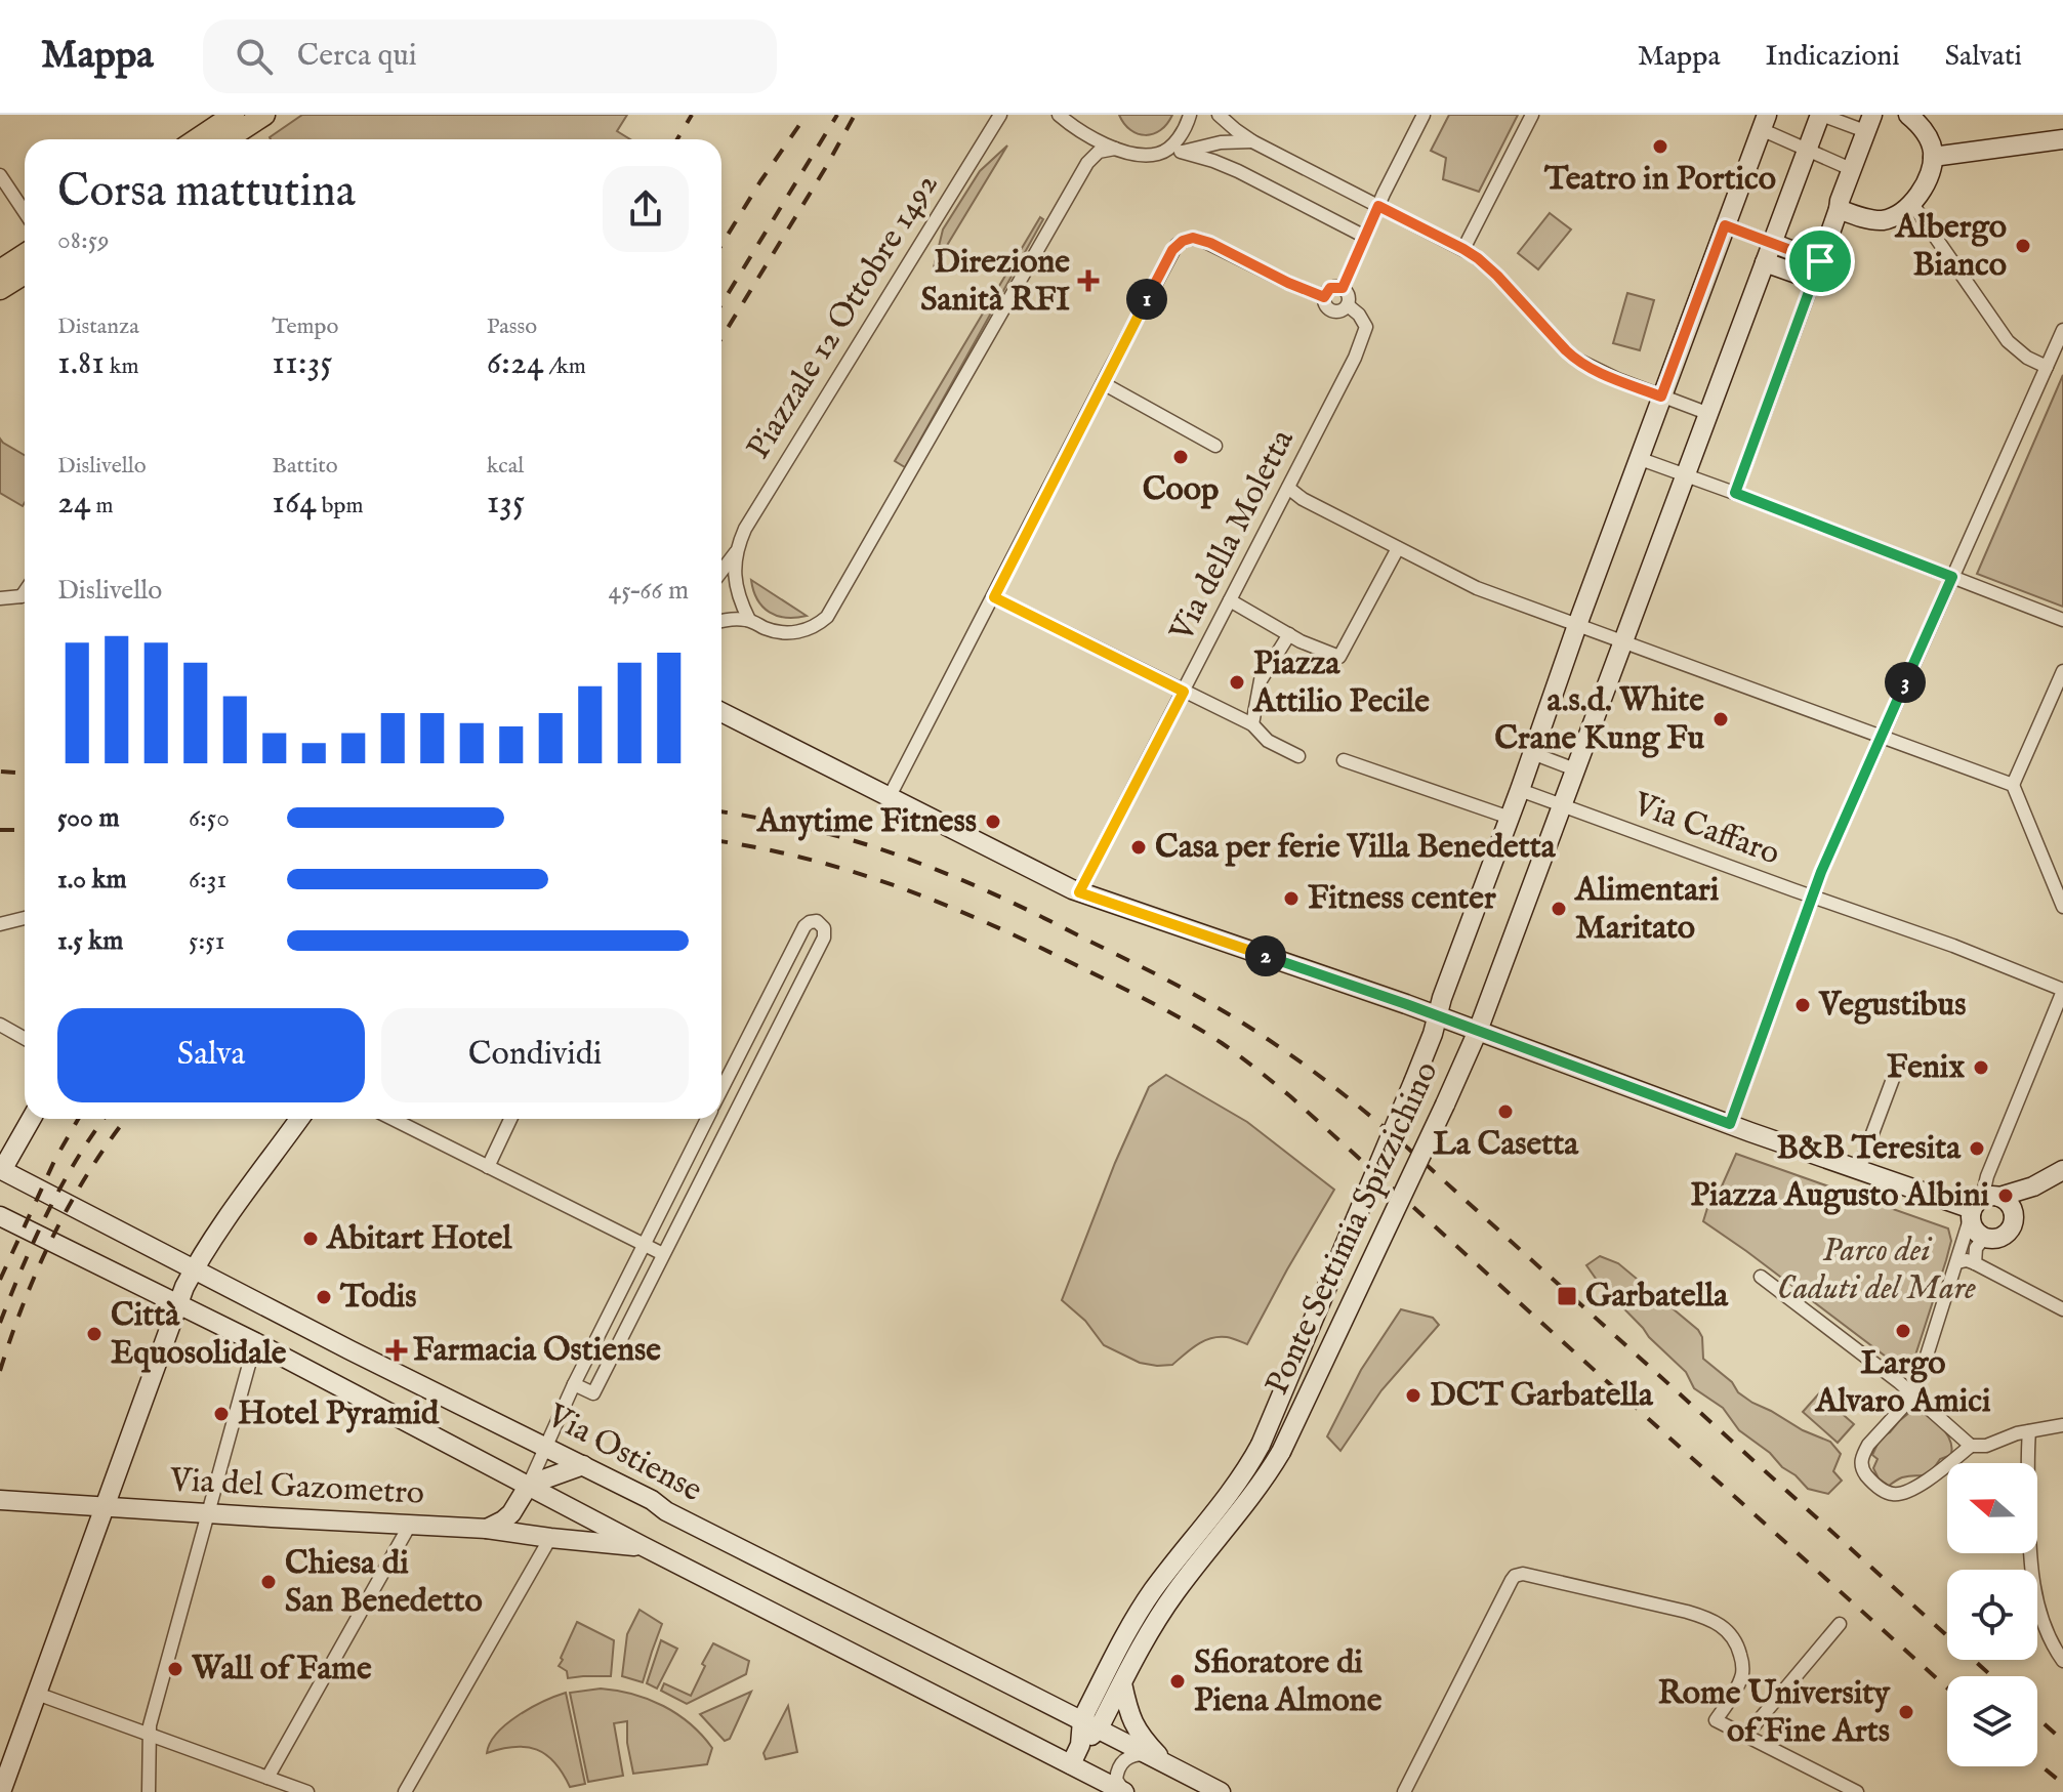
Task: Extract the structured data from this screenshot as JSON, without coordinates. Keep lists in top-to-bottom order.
{
  "streets": {
    "main road": ["Ponte Settimia Spizzichino", "Via Ostiense", "Via del Gazometro"],
    "street": ["Piazzale 12 Ottobre 1492", "Via della Moletta", "Via Caffaro"]
  },
  "crossings": [
    ["Via Caffaro", "Ponte Settimia Spizzichino"],
    ["Ponte Settimia Spizzichino", "Via Ostiense"]
  ],
  "parks": ["Parco dei Caduti del Mare"],
  "places": {
    "other": [
      "Teatro in Portico",
      "Albergo Bianco",
      "Coop",
      "Piazza Attilio Pecile",
      "a.s.d. White Crane Kung Fu",
      "Anytime Fitness",
      "Casa per ferie Villa Benedetta",
      "Fitness center",
      "Alimentari Maritato",
      "Vegustibus",
      "Fenix",
      "La Casetta",
      "B&B Teresita",
      "Piazza Augusto Albini",
      "Abitart Hotel",
      "Todis",
      "Largo Alvaro Amici",
      "Città Equosolidale",
      "DCT Garbatella",
      "Hotel Pyramid",
      "Chiesa di San Benedetto",
      "Wall of Fame",
      "Sfioratore di Piena Almone",
      "Rome University of Fine Arts"
    ],
    "health": ["Direzione Sanità RFI", "Farmacia Ostiense"],
    "transit": ["Garbatella"]
  },
  "north": "left",
  "page": {
    "header": "Mappa",
    "search": "Cerca qui",
    "nav": ["Mappa", "Indicazioni", "Salvati"],
    "heading": ["Corsa mattutina", "08:59"],
    "pins": ["1", "3", "2"],
    "stats": [
      ["Distanza", "1.81 km"],
      ["Tempo", "11:35"],
      ["Passo", "6:24 /km"],
      ["Dislivello", "24 m"],
      ["Battito", "164 bpm"],
      ["kcal", "135"]
    ],
    "chart": ["Dislivello", "45–66 m"],
    "list": [
      {
        "name": "500 m",
        "note": "6:50"
      },
      {
        "name": "1.0 km",
        "note": "6:31"
      },
      {
        "name": "1.5 km",
        "note": "5:51"
      }
    ],
    "buttons": ["Salva", "Condividi"]
  }
}
